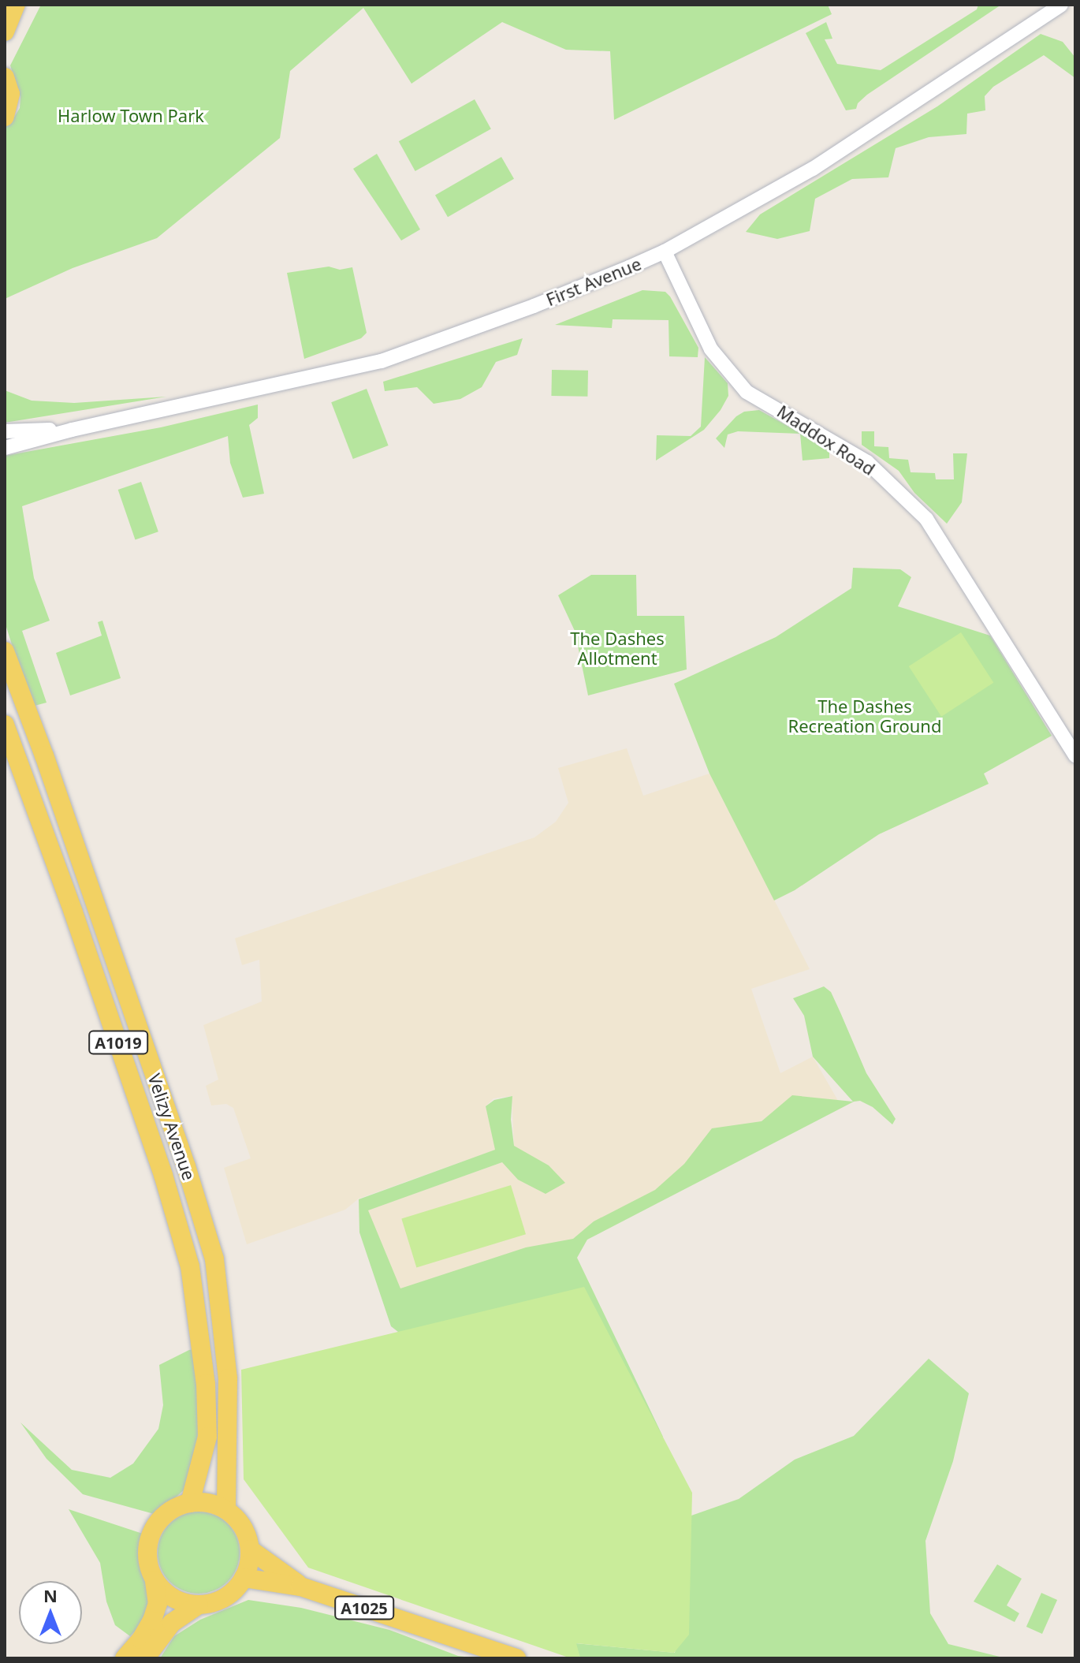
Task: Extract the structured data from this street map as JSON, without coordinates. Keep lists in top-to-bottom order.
{
  "streets": {
    "main road": ["A1019", "Velizy Avenue", "A1025"],
    "street": ["First Avenue", "Maddox Road"]
  },
  "crossings": [
    ["First Avenue", "Maddox Road"],
    ["Velizy Avenue", "A1025"]
  ],
  "parks": ["Harlow Town Park", "The Dashes Allotment", "The Dashes Recreation Ground"],
  "north": "top"
}
